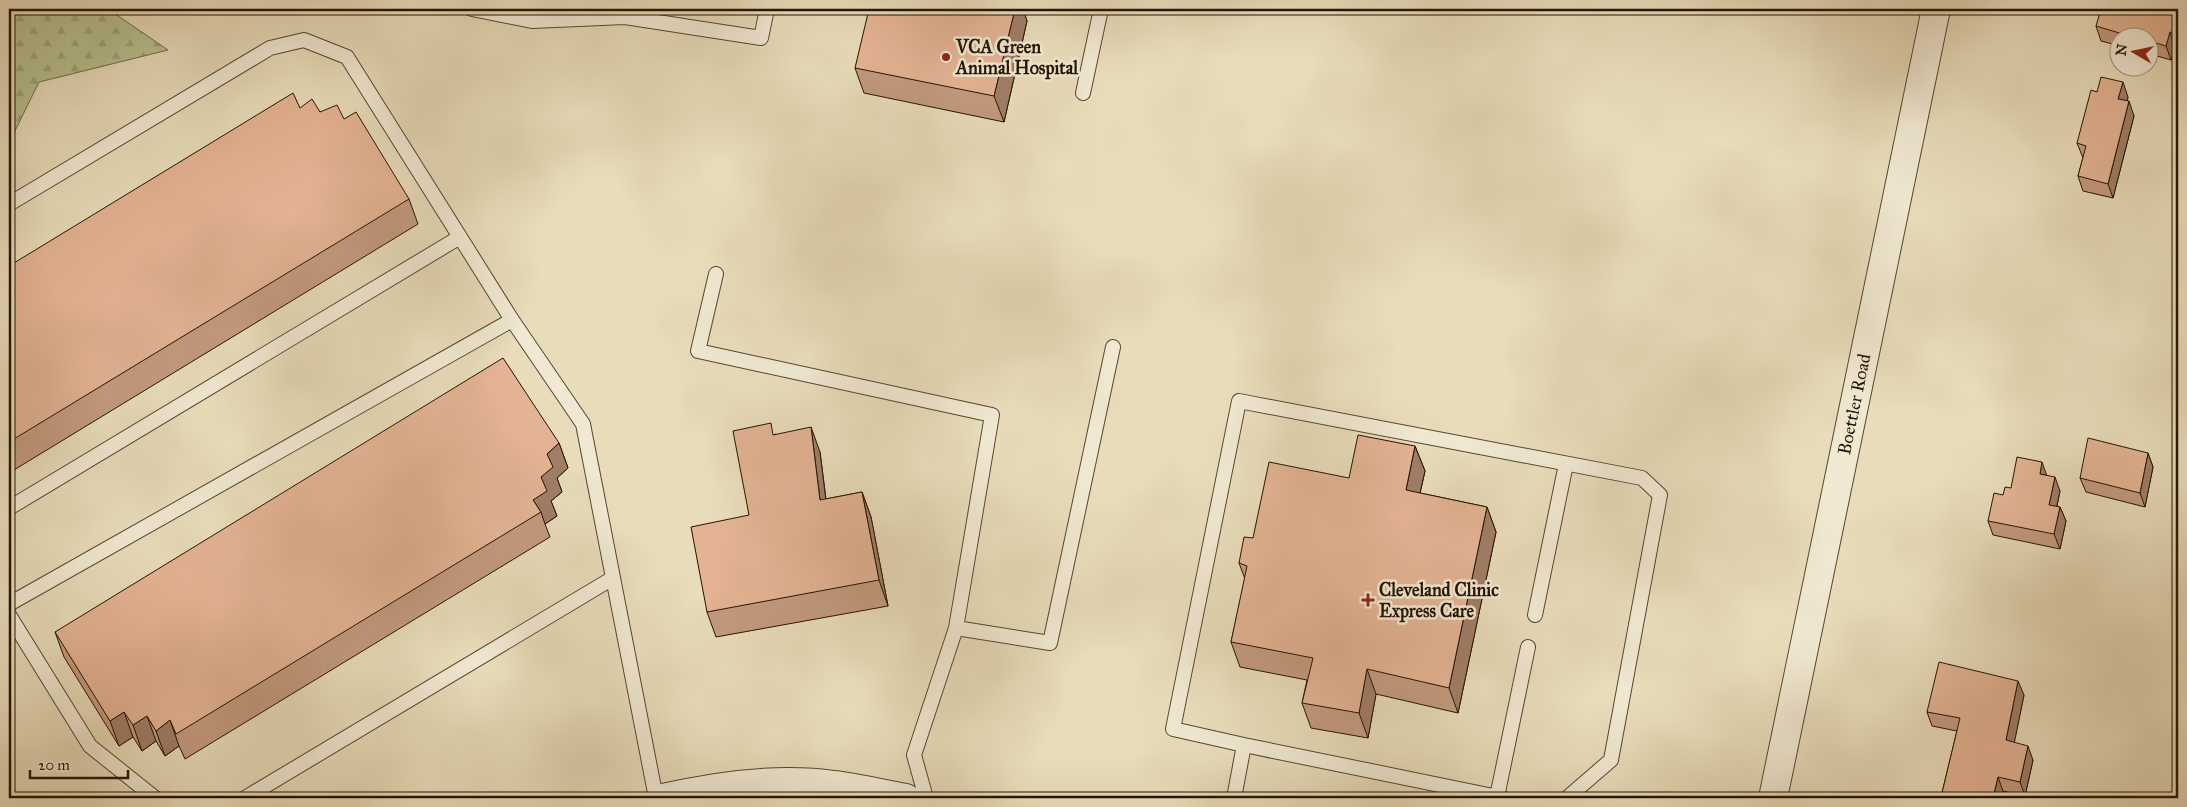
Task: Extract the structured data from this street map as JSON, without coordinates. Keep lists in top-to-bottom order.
{
  "streets": {
    "street": ["Boettler Road"]
  },
  "places": {
    "other": ["VCA Green Animal Hospital"],
    "health": ["Cleveland Clinic Express Care"]
  },
  "scale_bar": "20 m",
  "north": "left"
}
